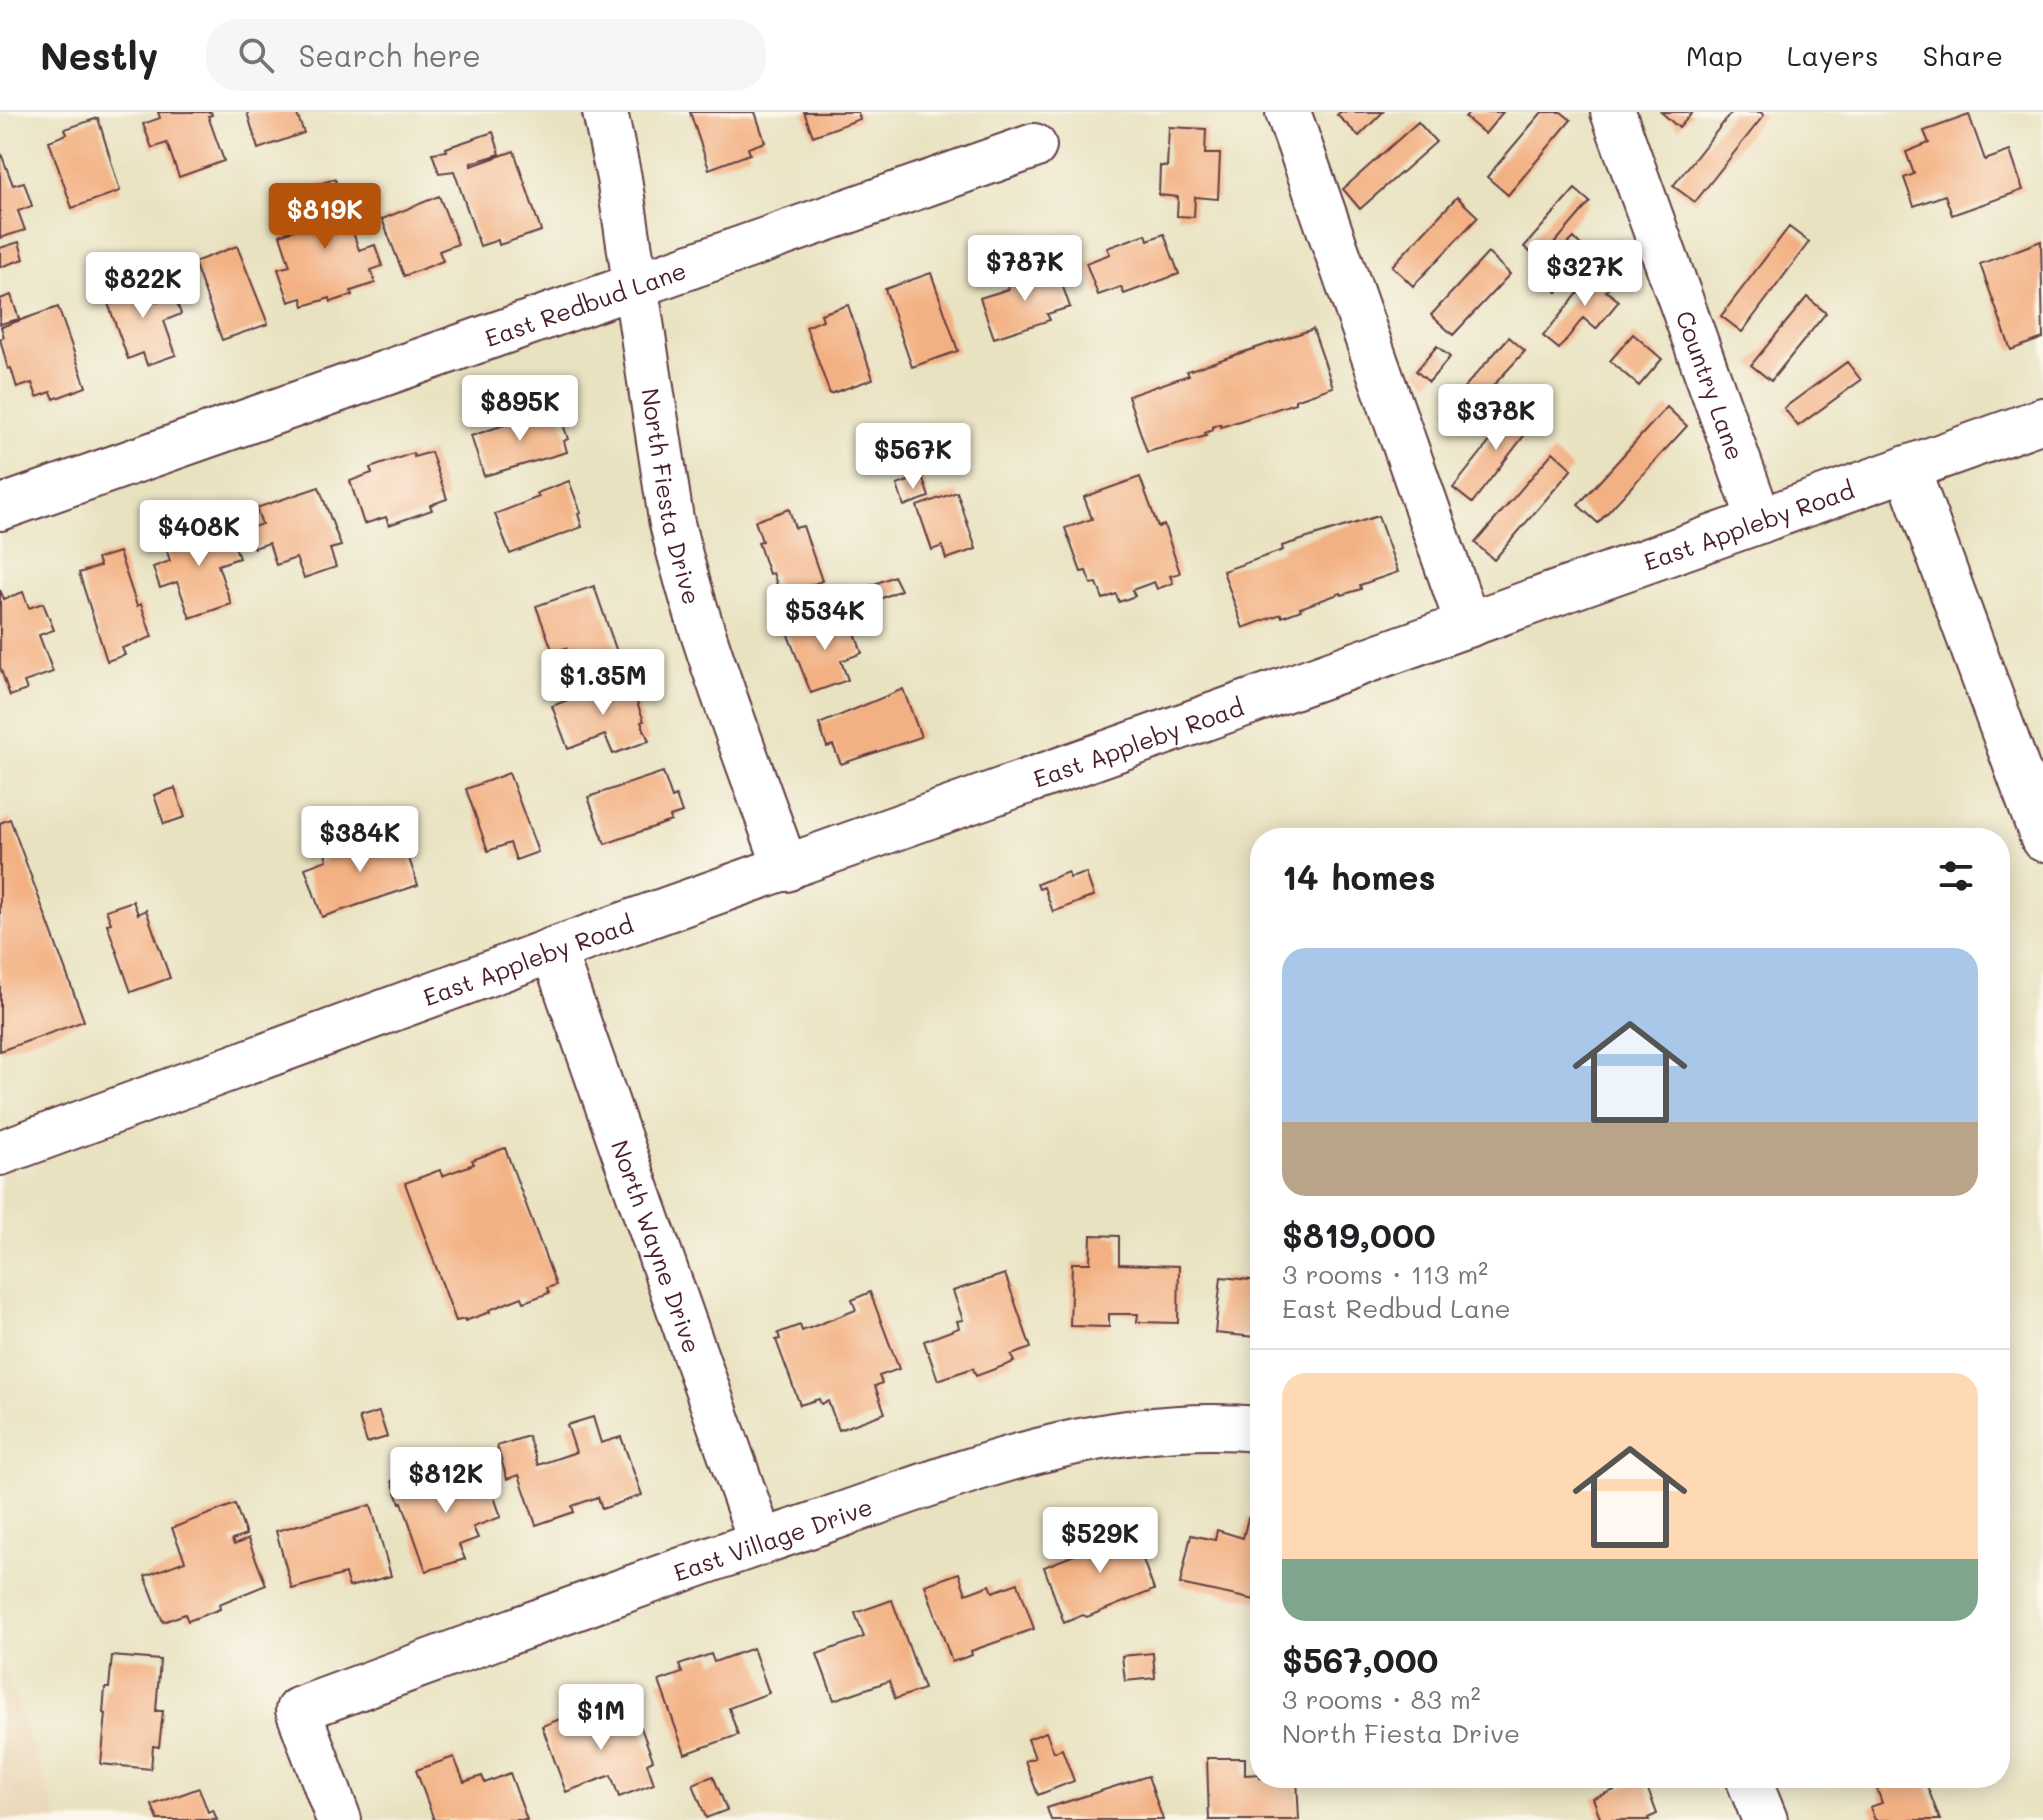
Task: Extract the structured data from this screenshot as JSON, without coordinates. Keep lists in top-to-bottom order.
{
  "streets": {
    "street": [
      "East Redbud Lane",
      "Country Lane",
      "North Fiesta Drive",
      "East Appleby Road",
      "North Wayne Drive",
      "East Village Drive"
    ]
  },
  "crossings": [
    ["East Redbud Lane", "North Fiesta Drive"],
    ["Country Lane", "East Appleby Road"],
    ["North Fiesta Drive", "East Appleby Road"],
    ["East Appleby Road", "North Wayne Drive"],
    ["North Wayne Drive", "East Village Drive"]
  ],
  "page": {
    "header": "Nestly",
    "search": "Search here",
    "nav": ["Map", "Layers", "Share"],
    "price": [
      "$819K",
      "$787K",
      "$327K",
      "$822K",
      "$895K",
      "$378K",
      "$567K",
      "$408K",
      "$534K",
      "$1.35M",
      "$384K",
      "$812K",
      "$529K",
      "$1M"
    ],
    "heading": "14 homes",
    "list": [
      {
        "name": "$819,000",
        "note": "3 rooms · 113 m² · East Redbud Lane"
      },
      {
        "name": "$567,000",
        "note": "3 rooms · 83 m² · North Fiesta Drive"
      }
    ]
  }
}
